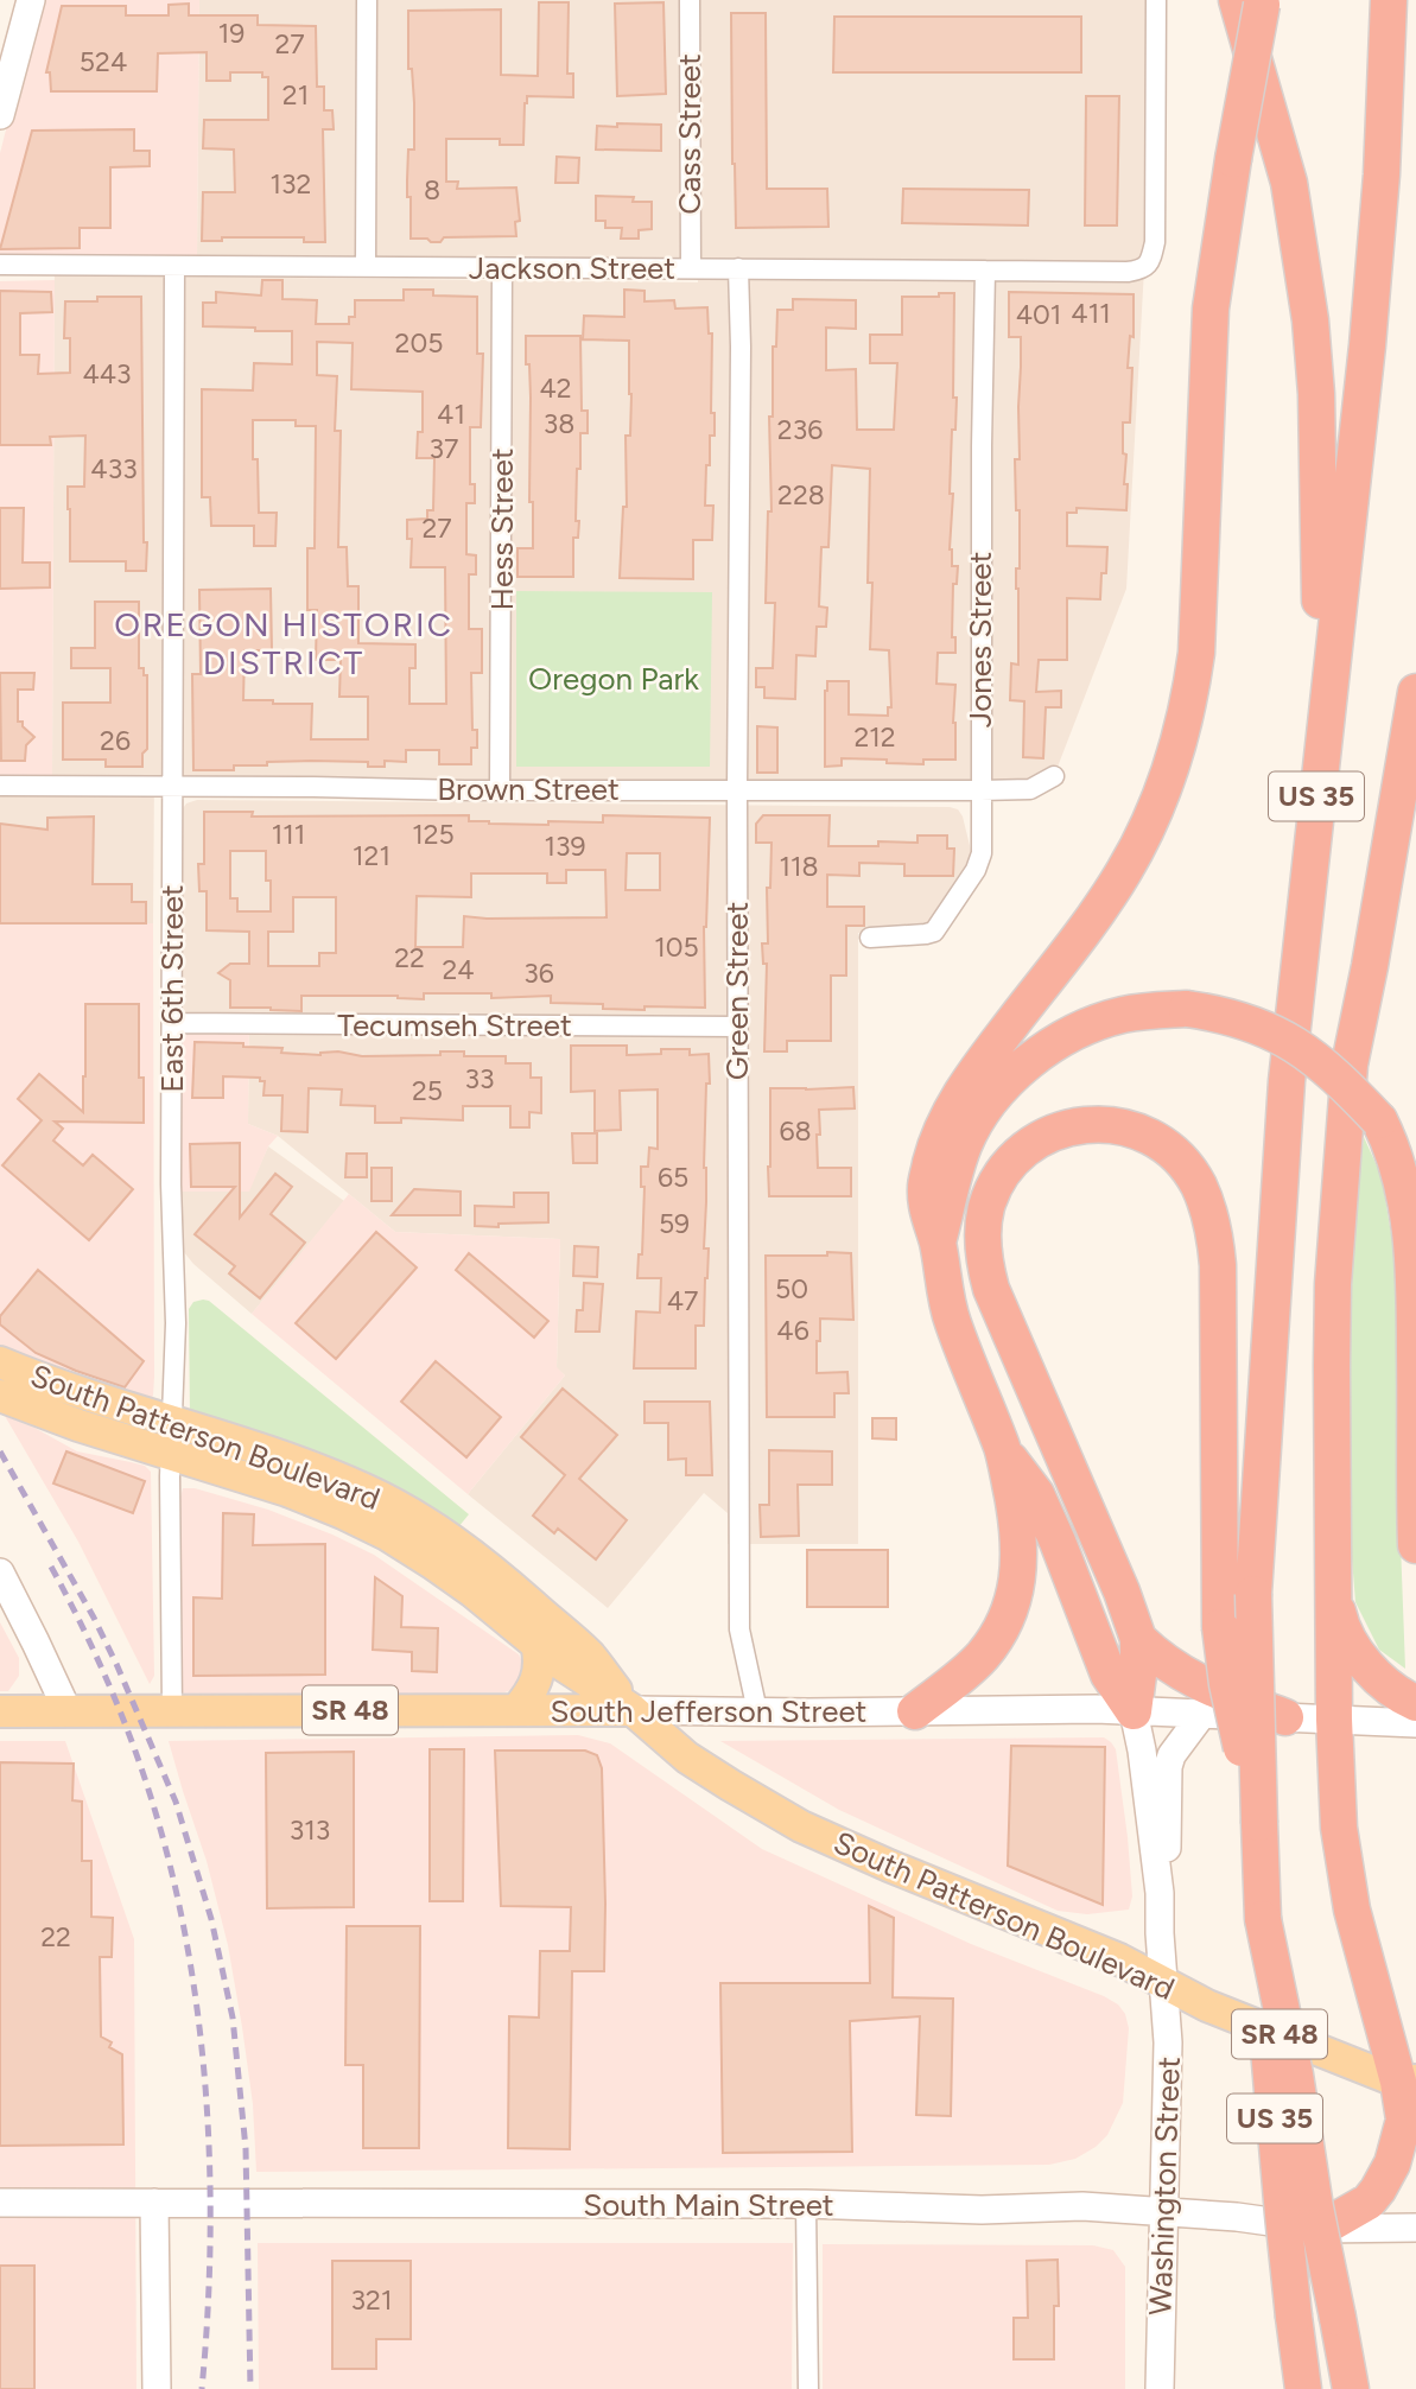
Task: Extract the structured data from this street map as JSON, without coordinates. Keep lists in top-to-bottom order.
{
  "streets": {
    "highway": ["US 35"],
    "main road": ["South Patterson Boulevard", "SR 48", "South Jefferson Street"],
    "street": [
      "Cass Street",
      "Jackson Street",
      "Hess Street",
      "Jones Street",
      "Brown Street",
      "East 6th Street",
      "Green Street",
      "Tecumseh Street",
      "Washington Street",
      "South Main Street"
    ]
  },
  "crossings": [
    ["Cass Street", "Jackson Street"],
    ["Jackson Street", "Hess Street"],
    ["Jackson Street", "Jones Street"],
    ["Jackson Street", "East 6th Street"],
    ["Jackson Street", "Green Street"],
    ["Hess Street", "Brown Street"],
    ["Jones Street", "Brown Street"],
    ["Brown Street", "East 6th Street"],
    ["Brown Street", "Green Street"],
    ["East 6th Street", "Tecumseh Street"],
    ["East 6th Street", "South Patterson Boulevard"],
    ["East 6th Street", "South Jefferson Street"],
    ["Green Street", "Tecumseh Street"],
    ["Green Street", "South Jefferson Street"],
    ["South Patterson Boulevard", "South Jefferson Street"],
    ["South Patterson Boulevard", "Washington Street"],
    ["Washington Street", "South Main Street"]
  ],
  "districts": ["OREGON HISTORIC DISTRICT"],
  "parks": ["Oregon Park"],
  "house_numbers": [
    "19",
    "27",
    "524",
    "21",
    "132",
    "8",
    "411",
    "401",
    "205",
    "443",
    "42",
    "41",
    "38",
    "236",
    "37",
    "433",
    "228",
    "27",
    "212",
    "26",
    "111",
    "125",
    "139",
    "121",
    "118",
    "105",
    "22",
    "24",
    "36",
    "33",
    "25",
    "68",
    "65",
    "59",
    "50",
    "47",
    "46",
    "313",
    "22",
    "321"
  ]
}
